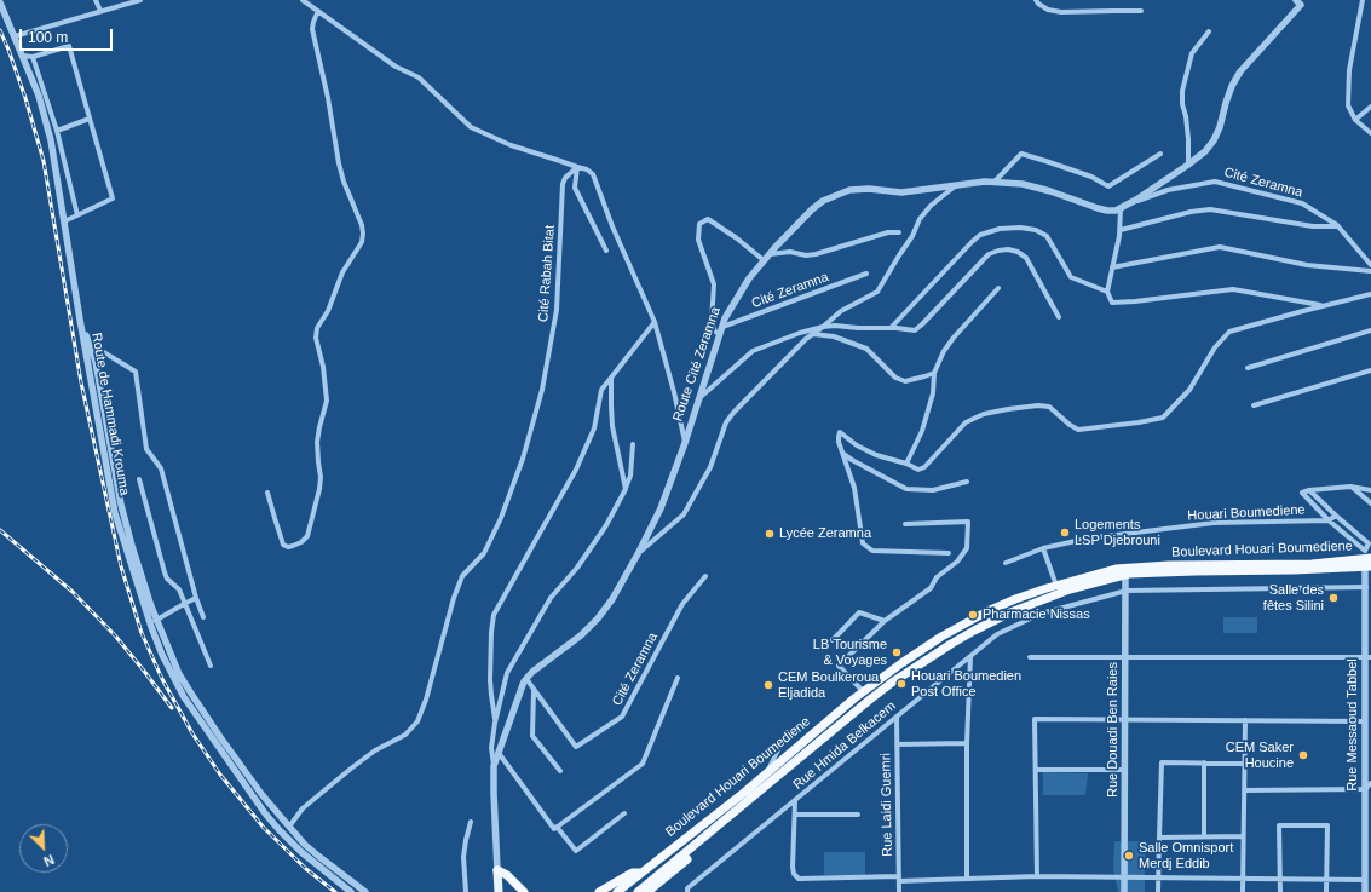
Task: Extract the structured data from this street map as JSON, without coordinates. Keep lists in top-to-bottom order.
{
  "streets": {
    "highway": ["Boulevard Houari Boumediene"],
    "main road": ["Route Cité Zeramna"],
    "street": [
      "Cité Zeramna",
      "Cité Rabah Bitat",
      "Route de Hammadi Krouma",
      "Houari Boumediene",
      "Rue Messaoud Tabbel",
      "Rue Douadi Ben Raies",
      "Rue Hmida Belkacem",
      "Rue Laidi Guemri"
    ]
  },
  "crossings": [
    ["Cité Zeramna", "Route Cité Zeramna"],
    ["Cité Rabah Bitat", "Route de Hammadi Krouma"],
    ["Boulevard Houari Boumediene", "Rue Messaoud Tabbel"],
    ["Boulevard Houari Boumediene", "Rue Douadi Ben Raies"],
    ["Rue Messaoud Tabbel", "Rue Hmida Belkacem"],
    ["Rue Douadi Ben Raies", "Rue Hmida Belkacem"],
    ["Rue Hmida Belkacem", "Rue Laidi Guemri"]
  ],
  "places": [
    "Logements LSP Djebrouni",
    "Lycée Zeramna",
    "Salle des fêtes Silini",
    "Pharmacie Nissas",
    "LB Tourisme & Voyages",
    "Houari Boumedien Post Office",
    "CEM Boulkeroua Eljadida",
    "CEM Saker Houcine",
    "Salle Omnisport Merdj Eddib"
  ],
  "scale_bar": "100 m",
  "north": "bottom right"
}
